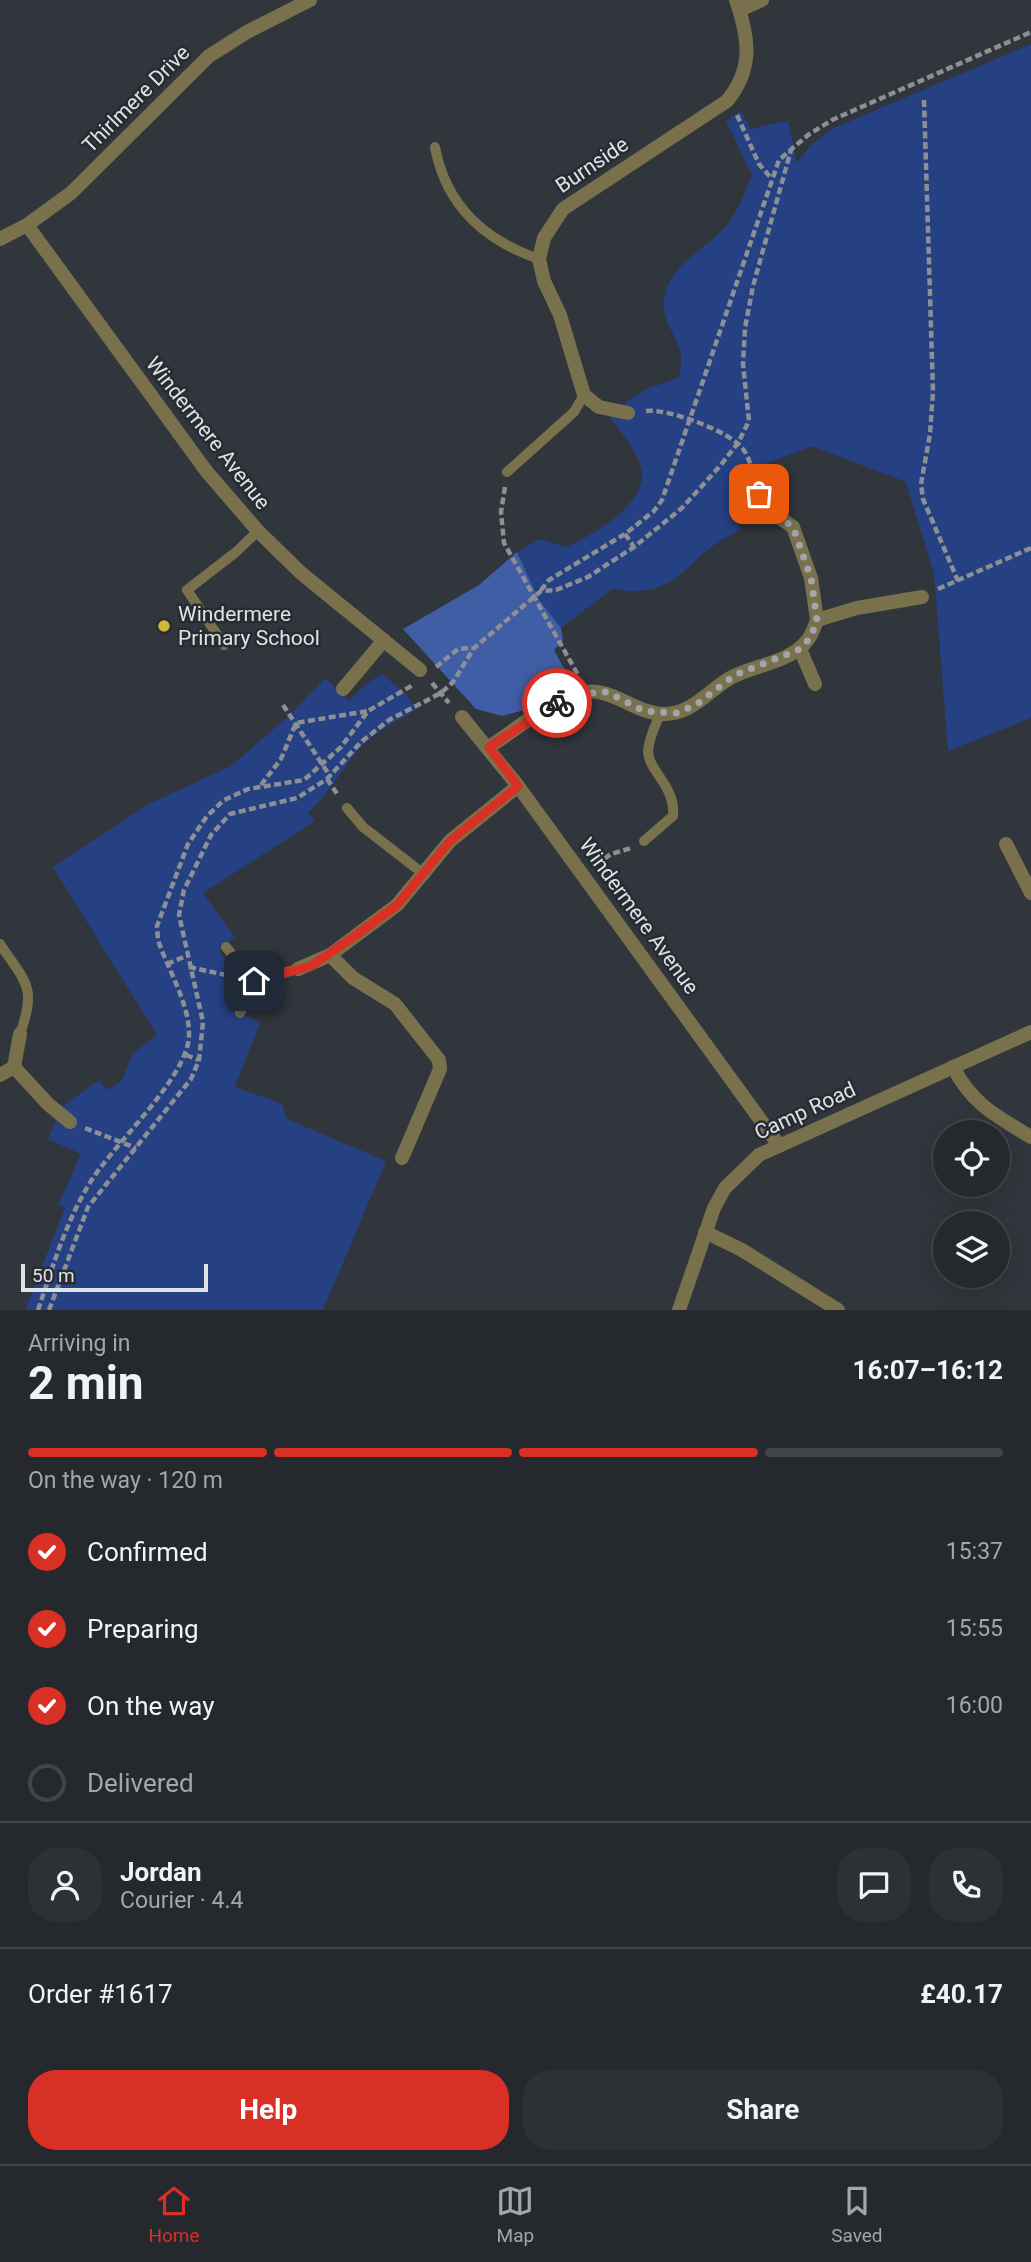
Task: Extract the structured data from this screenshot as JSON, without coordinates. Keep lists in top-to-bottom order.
{
  "streets": {
    "street": [
      "Thirlmere Drive",
      "Burnside",
      "Windermere Avenue",
      "Camp Road"
    ]
  },
  "crossings": [
    ["Thirlmere Drive", "Windermere Avenue"],
    ["Windermere Avenue", "Camp Road"]
  ],
  "places": ["Windermere Primary School"],
  "scale_bar": "50 m",
  "page": {
    "scale": "50 m",
    "heading": ["2 min", "Arriving in", "16:07–16:12"],
    "panel": [
      "Jordan",
      "Courier · 4.4",
      "Order #1617",
      "£40.17"
    ],
    "bar": "On the way · 120 m",
    "list": [
      ["Confirmed", "15:37"],
      ["Preparing", "15:55"],
      ["On the way", "16:00"],
      "Delivered"
    ],
    "buttons": ["Help", "Share"],
    "tabs": ["Home", "Map", "Saved"]
  }
}
